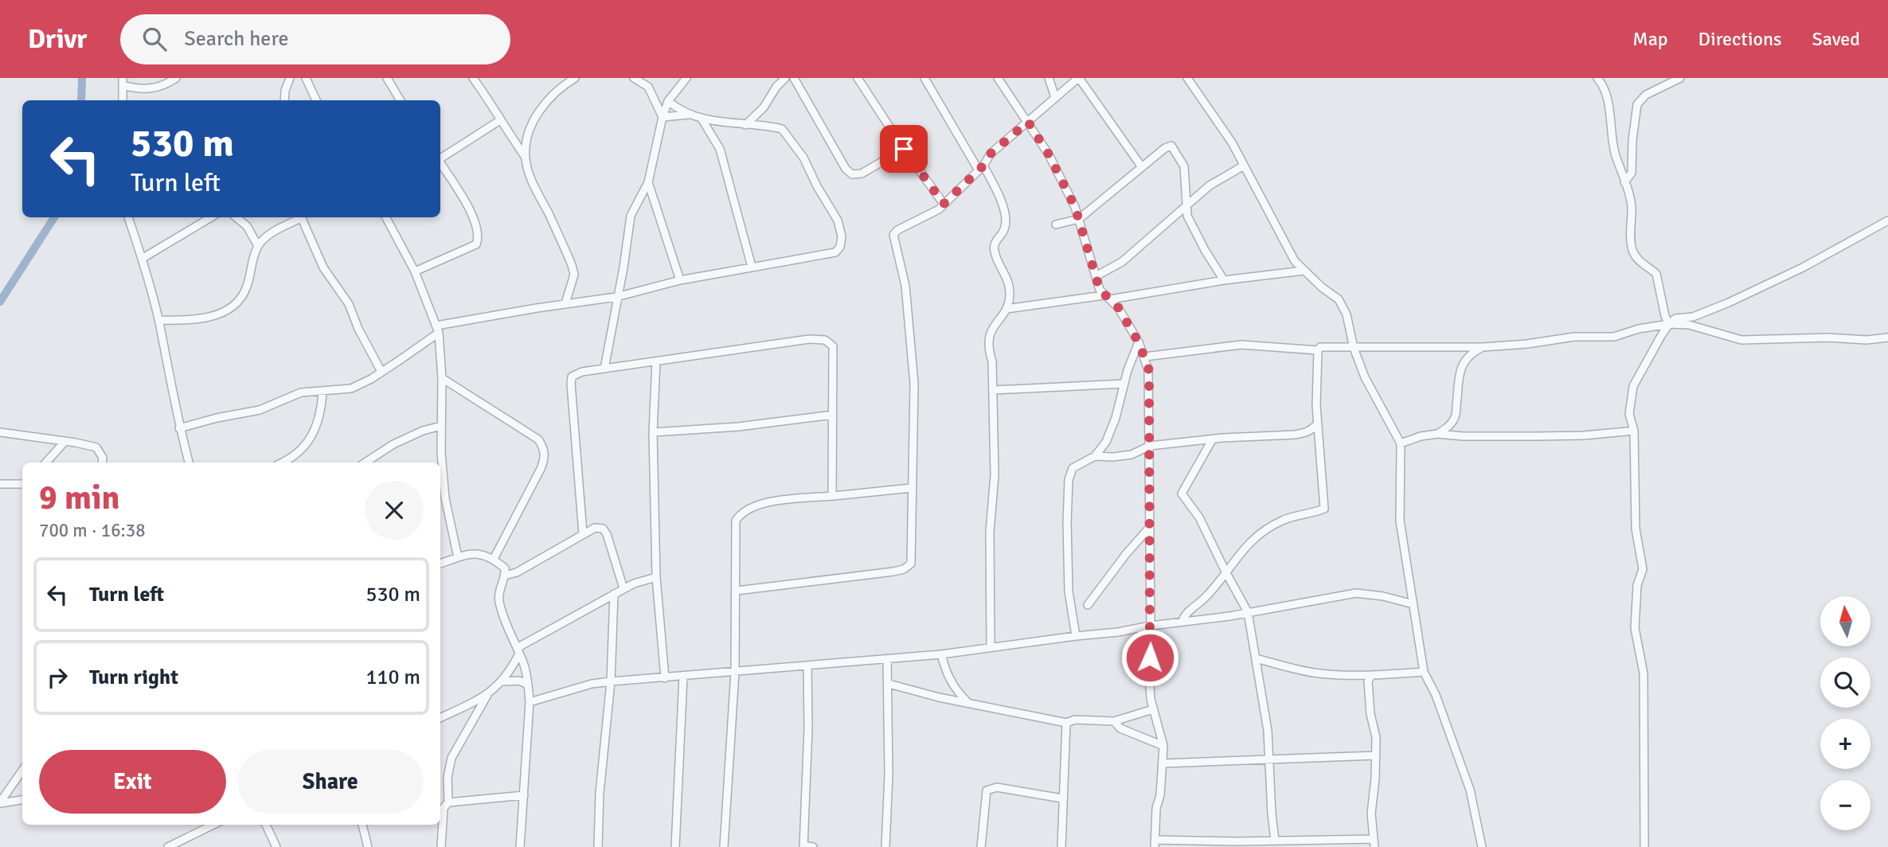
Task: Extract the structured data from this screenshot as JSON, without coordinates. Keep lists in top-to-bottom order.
{
  "north": "top",
  "page": {
    "header": "Drivr",
    "search": "Search here",
    "nav": ["Map", "Directions", "Saved"],
    "turn": ["530 m", "Turn left"],
    "heading": ["9 min", "700 m · 16:38"],
    "list": [
      {
        "name": "Turn left",
        "value": "530 m"
      },
      {
        "name": "Turn right",
        "value": "110 m"
      }
    ],
    "map_buttons": ["+", "−"],
    "buttons": ["Exit", "Share"]
  }
}
